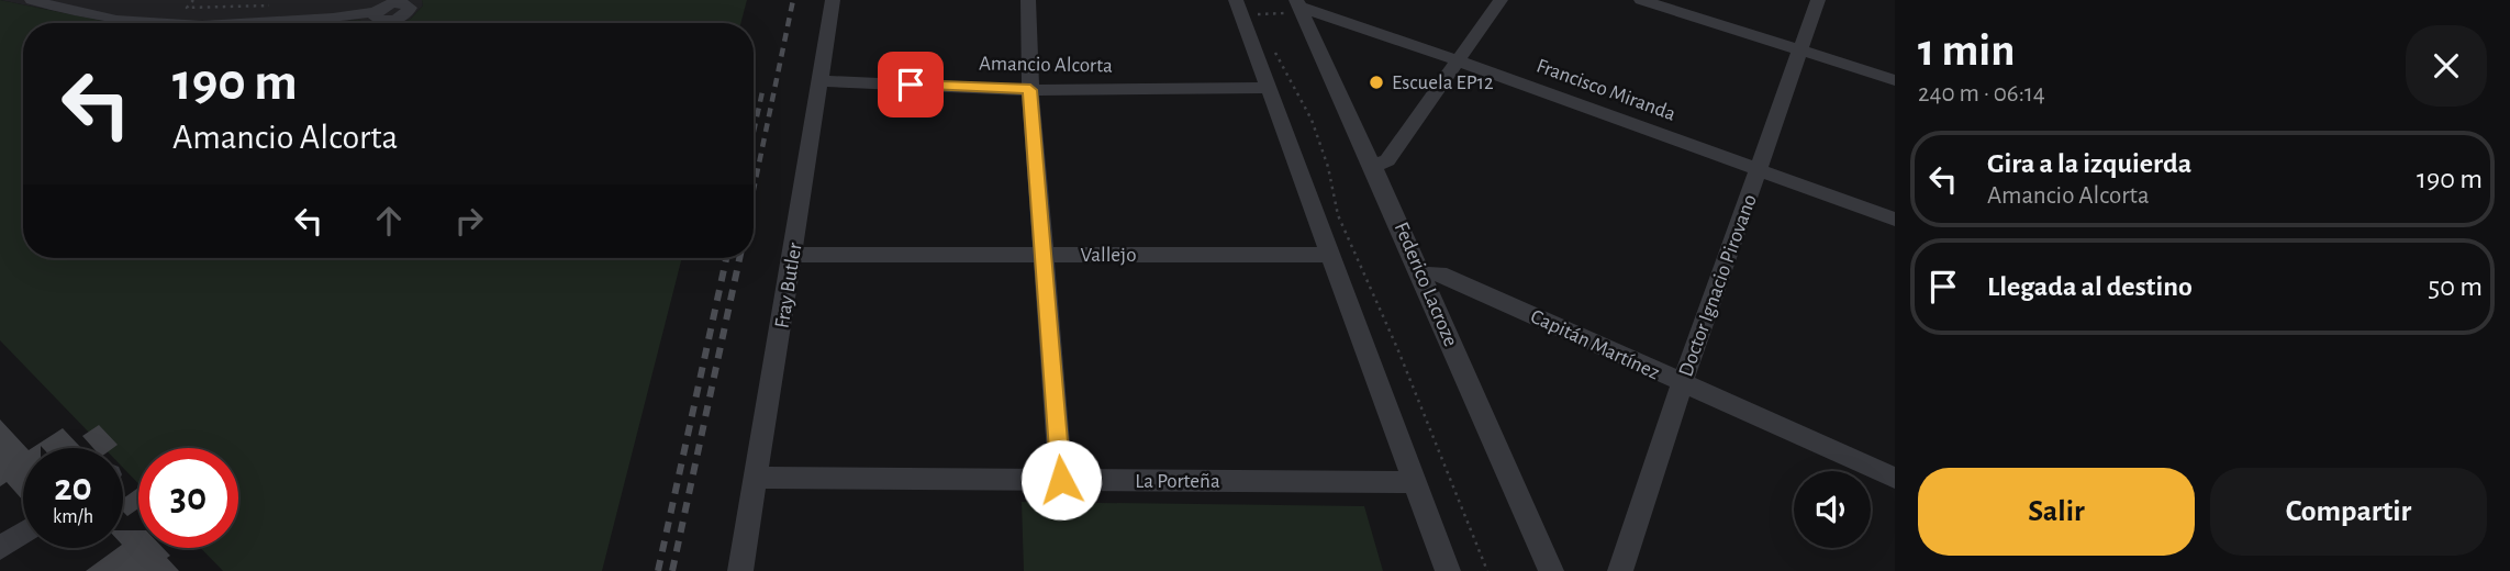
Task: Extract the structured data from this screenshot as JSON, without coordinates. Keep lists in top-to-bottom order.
{
  "streets": {
    "street": [
      "Amancio Alcorta",
      "Francisco Miranda",
      "Vallejo",
      "Federico Lacroze",
      "Fray Butler",
      "Doctor Ignacio Pirovano",
      "Capitán Martínez",
      "La Porteña"
    ]
  },
  "crossings": [
    ["Amancio Alcorta", "Fray Butler"],
    ["Francisco Miranda", "Federico Lacroze"],
    ["Francisco Miranda", "Doctor Ignacio Pirovano"],
    ["Vallejo", "Fray Butler"],
    ["Federico Lacroze", "Capitán Martínez"],
    ["Fray Butler", "La Porteña"],
    ["Doctor Ignacio Pirovano", "Capitán Martínez"]
  ],
  "places": ["Escuela EP12"],
  "page": {
    "heading": ["1 min", "240 m · 06:14"],
    "turn": ["190 m", "Amancio Alcorta"],
    "list": [
      {
        "name": "Gira a la izquierda",
        "note": "Amancio Alcorta",
        "value": "190 m"
      },
      {
        "name": "Llegada al destino",
        "value": "50 m"
      }
    ],
    "speed": "20 km/h",
    "limit": "30",
    "buttons": ["Salir", "Compartir"]
  }
}
